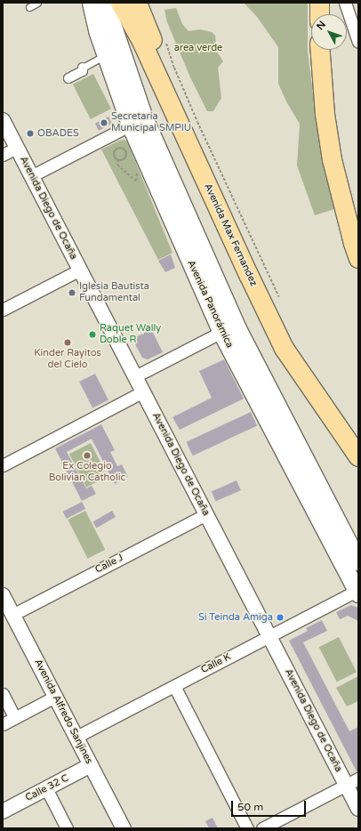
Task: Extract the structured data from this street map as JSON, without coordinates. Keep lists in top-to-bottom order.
{
  "streets": {
    "main road": ["Avenida Max Fernandez", "Avenida Panorámica"],
    "street": [
      "Avenida Diego de Ocaña",
      "Calle J",
      "Calle K",
      "Avenida Alfredo Sanjines",
      "Calle 32 C"
    ]
  },
  "crossings": [
    ["Avenida Diego de Ocaña", "Calle J"],
    ["Avenida Diego de Ocaña", "Calle K"],
    ["Avenida Panorámica", "Calle K"],
    ["Calle J", "Avenida Alfredo Sanjines"],
    ["Calle K", "Avenida Alfredo Sanjines"],
    ["Avenida Alfredo Sanjines", "Calle 32 C"]
  ],
  "parks": ["area verde"],
  "places": [
    "Secretaria Municipal SMPIU",
    "OBADES",
    "Iglesia Bautista Fundamental",
    "Raquet Wally Doble R",
    "Kinder Rayitos del Cielo",
    "Ex Colegio Bolivian Catholic",
    "Si Teinda Amiga"
  ],
  "scale_bar": "50 m",
  "north": "top left"
}
